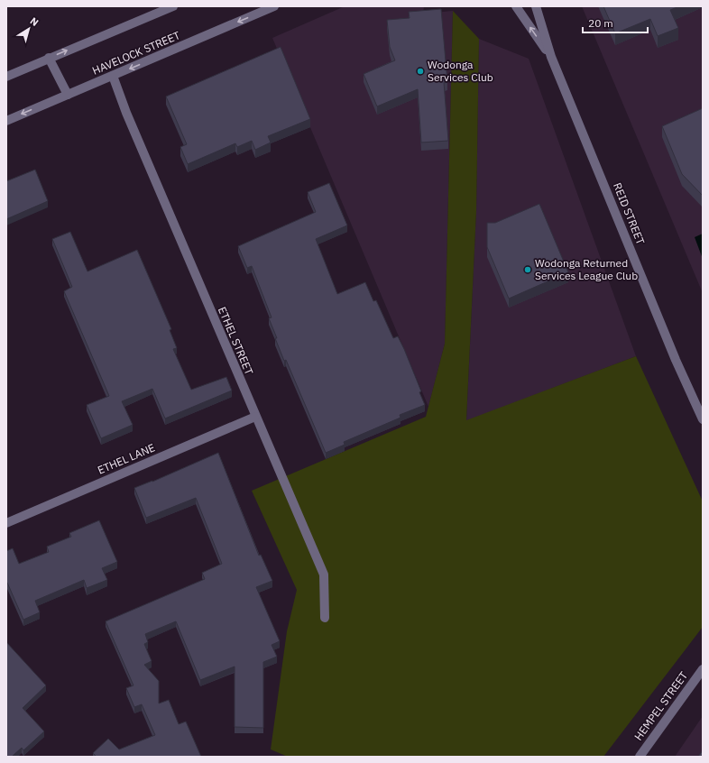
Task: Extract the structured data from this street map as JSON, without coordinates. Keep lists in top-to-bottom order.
{
  "streets": {
    "street": [
      "HAVELOCK STREET",
      "REID STREET",
      "ETHEL STREET",
      "ETHEL LANE",
      "HEMPEL STREET"
    ]
  },
  "crossings": [
    ["HAVELOCK STREET", "ETHEL STREET"],
    ["ETHEL STREET", "ETHEL LANE"]
  ],
  "places": ["Wodonga Services Club", "Wodonga Returned Services League Club"],
  "scale_bar": "20 m",
  "north": "top right"
}
